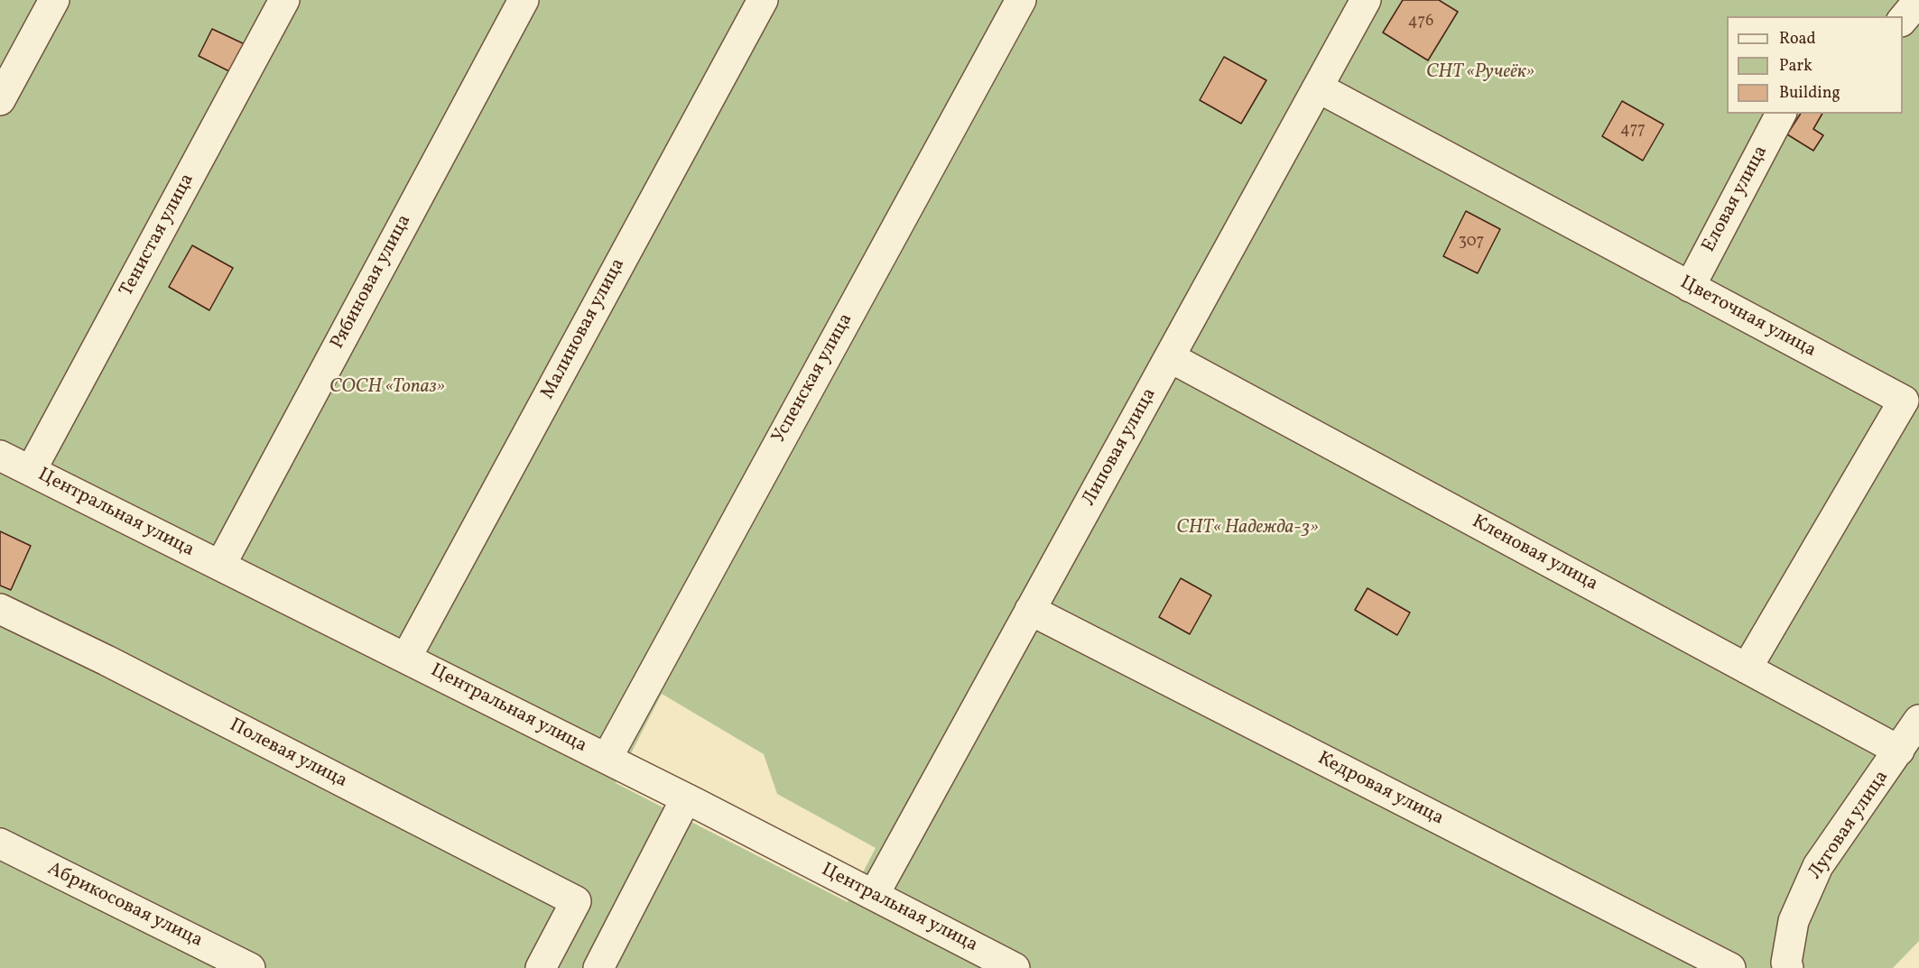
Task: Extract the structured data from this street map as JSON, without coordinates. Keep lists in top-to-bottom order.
{
  "streets": {
    "street": [
      "Еловая улица",
      "Тенистая улица",
      "Рябиновая улица",
      "Цветочная улица",
      "Малиновая улица",
      "Успенская улица",
      "Липовая улица",
      "Центральная улица",
      "Кленовая улица",
      "Полевая улица",
      "Кедровая улица",
      "Луговая улица",
      "Абрикосовая улица"
    ]
  },
  "crossings": [
    ["Еловая улица", "Цветочная улица"],
    ["Тенистая улица", "Центральная улица"],
    ["Рябиновая улица", "Центральная улица"],
    ["Цветочная улица", "Липовая улица"],
    ["Цветочная улица", "Кленовая улица"],
    ["Малиновая улица", "Центральная улица"],
    ["Успенская улица", "Центральная улица"],
    ["Липовая улица", "Центральная улица"],
    ["Липовая улица", "Кленовая улица"],
    ["Липовая улица", "Кедровая улица"],
    ["Кленовая улица", "Луговая улица"]
  ],
  "parks": ["СНТ «Ручеёк»", "СОСН «Топаз»", "СНТ« Надежда-3»"],
  "house_numbers": ["476", "477", "307"],
  "legend": ["Road", "Park", "Building"]
}
